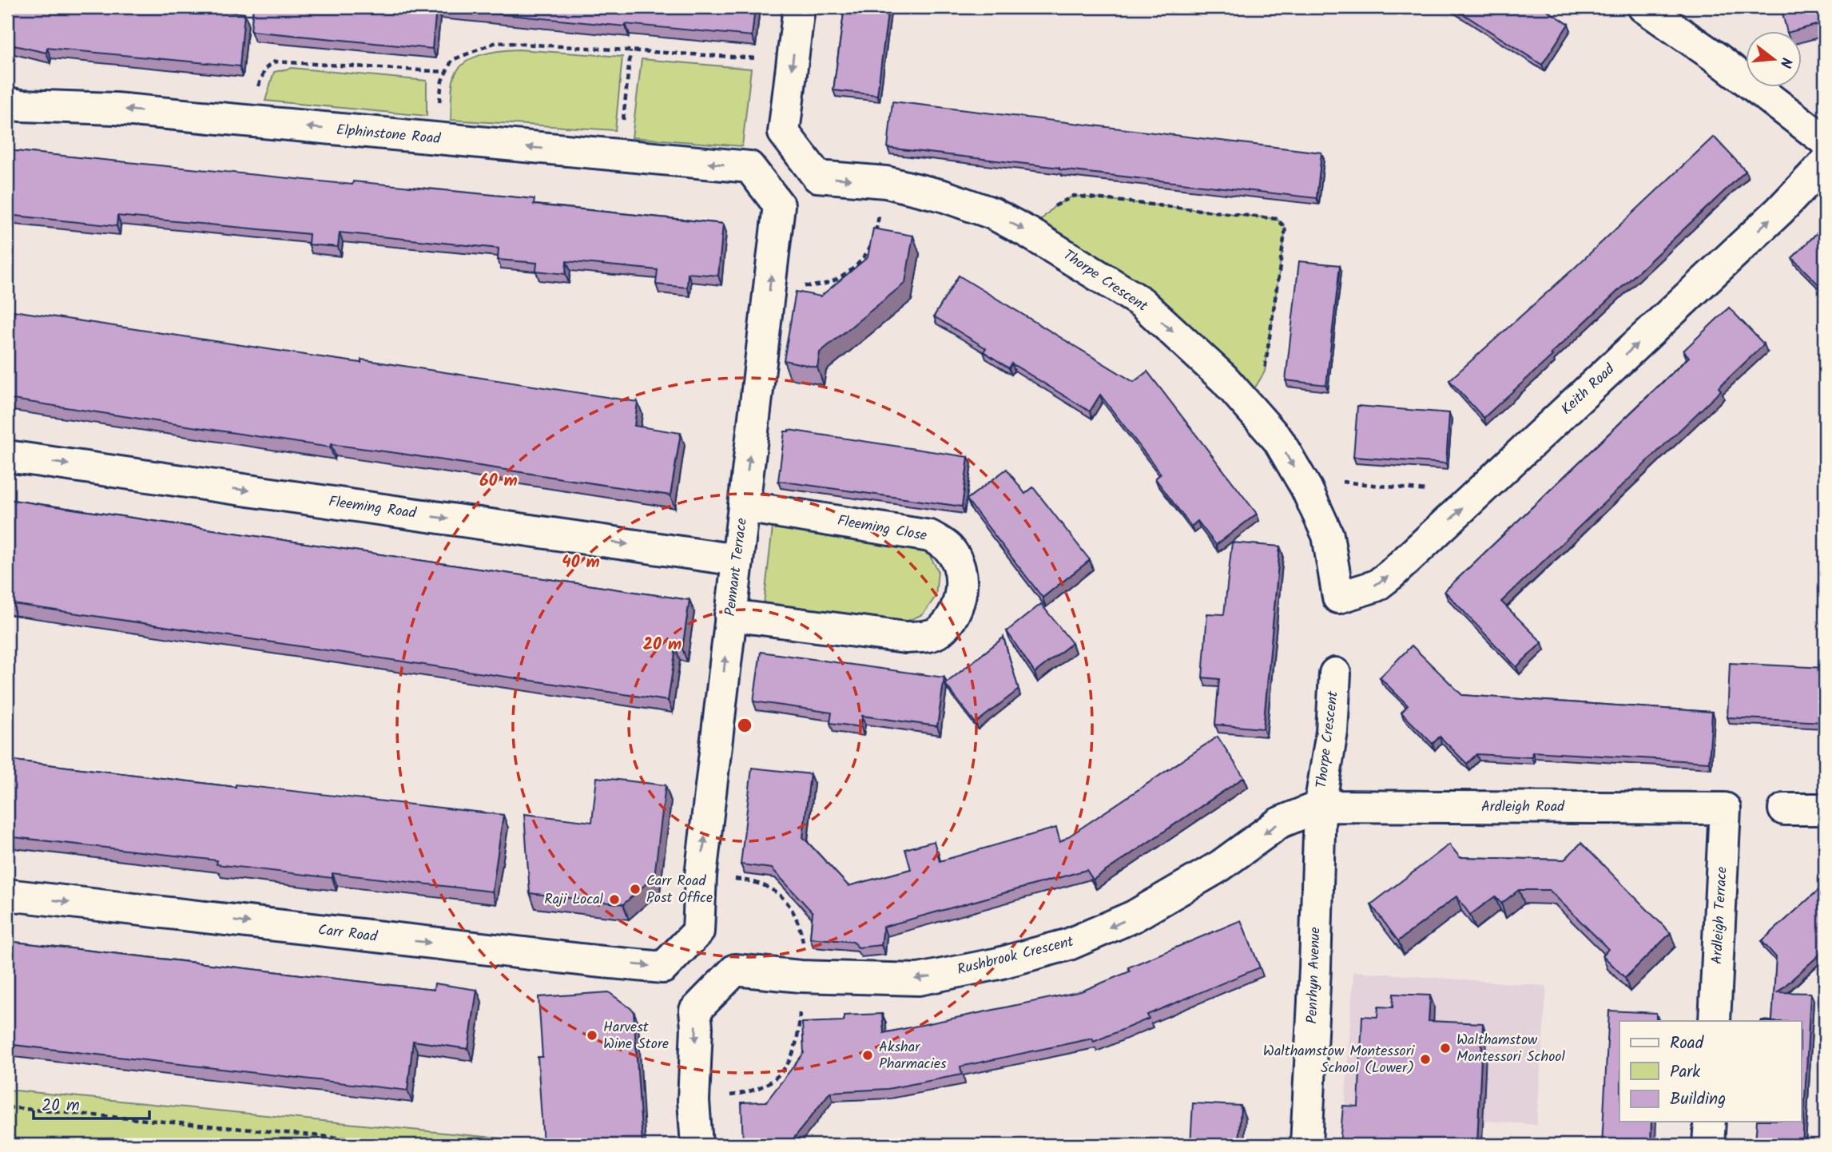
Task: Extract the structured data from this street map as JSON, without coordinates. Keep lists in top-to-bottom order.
{
  "streets": {
    "street": [
      "Elphinstone Road",
      "Thorpe Crescent",
      "Keith Road",
      "Fleeming Road",
      "Fleeming Close",
      "Pennant Terrace",
      "Ardleigh Road",
      "Ardleigh Terrace",
      "Carr Road",
      "Rushbrook Crescent",
      "Penrhyn Avenue"
    ]
  },
  "crossings": [
    ["Elphinstone Road", "Pennant Terrace"],
    ["Thorpe Crescent", "Keith Road"],
    ["Thorpe Crescent", "Ardleigh Road"],
    ["Thorpe Crescent", "Rushbrook Crescent"],
    ["Thorpe Crescent", "Penrhyn Avenue"],
    ["Fleeming Road", "Pennant Terrace"],
    ["Fleeming Close", "Pennant Terrace"],
    ["Pennant Terrace", "Carr Road"],
    ["Ardleigh Road", "Ardleigh Terrace"],
    ["Ardleigh Road", "Rushbrook Crescent"],
    ["Ardleigh Road", "Penrhyn Avenue"],
    ["Rushbrook Crescent", "Penrhyn Avenue"]
  ],
  "one_way": [
    "Elphinstone Road",
    "Thorpe Crescent",
    "Keith Road",
    "Fleeming Road",
    "Pennant Terrace",
    "Carr Road",
    "Rushbrook Crescent"
  ],
  "places": [
    "Carr Road Post Office",
    "Raji Local",
    "Harvest Wine Store",
    "Walthamstow Montessori School",
    "Akshar Pharmacies",
    "Walthamstow Montessori School (Lower)"
  ],
  "legend": ["Road", "Park", "Building"],
  "scale_bar": "20 m",
  "north": "right",
  "rings": ["60 m", "40 m", "20 m"]
}
